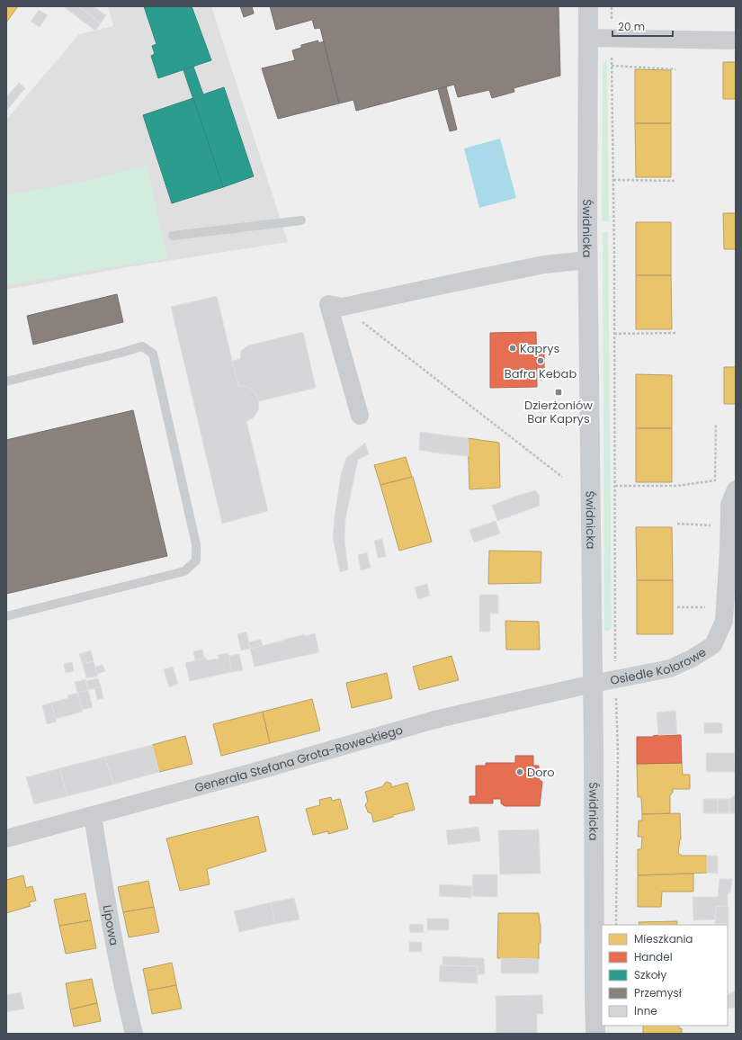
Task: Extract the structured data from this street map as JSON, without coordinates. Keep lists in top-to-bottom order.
{
  "streets": {
    "street": [
      "Świdnicka",
      "Osiedle Kolorowe",
      "Generała Stefana Grota-Roweckiego",
      "Lipowa"
    ]
  },
  "crossings": [
    ["Świdnicka", "Osiedle Kolorowe"],
    ["Świdnicka", "Generała Stefana Grota-Roweckiego"],
    ["Osiedle Kolorowe", "Generała Stefana Grota-Roweckiego"],
    ["Generała Stefana Grota-Roweckiego", "Lipowa"]
  ],
  "places": {
    "other": ["Kaprys", "Bafra Kebab", "Doro"],
    "transit": ["Dzierżoniów Bar Kaprys"]
  },
  "legend": [
    "Mieszkania",
    "Handel",
    "Szkoły",
    "Przemysł",
    "Inne"
  ],
  "scale_bar": "20 m"
}
